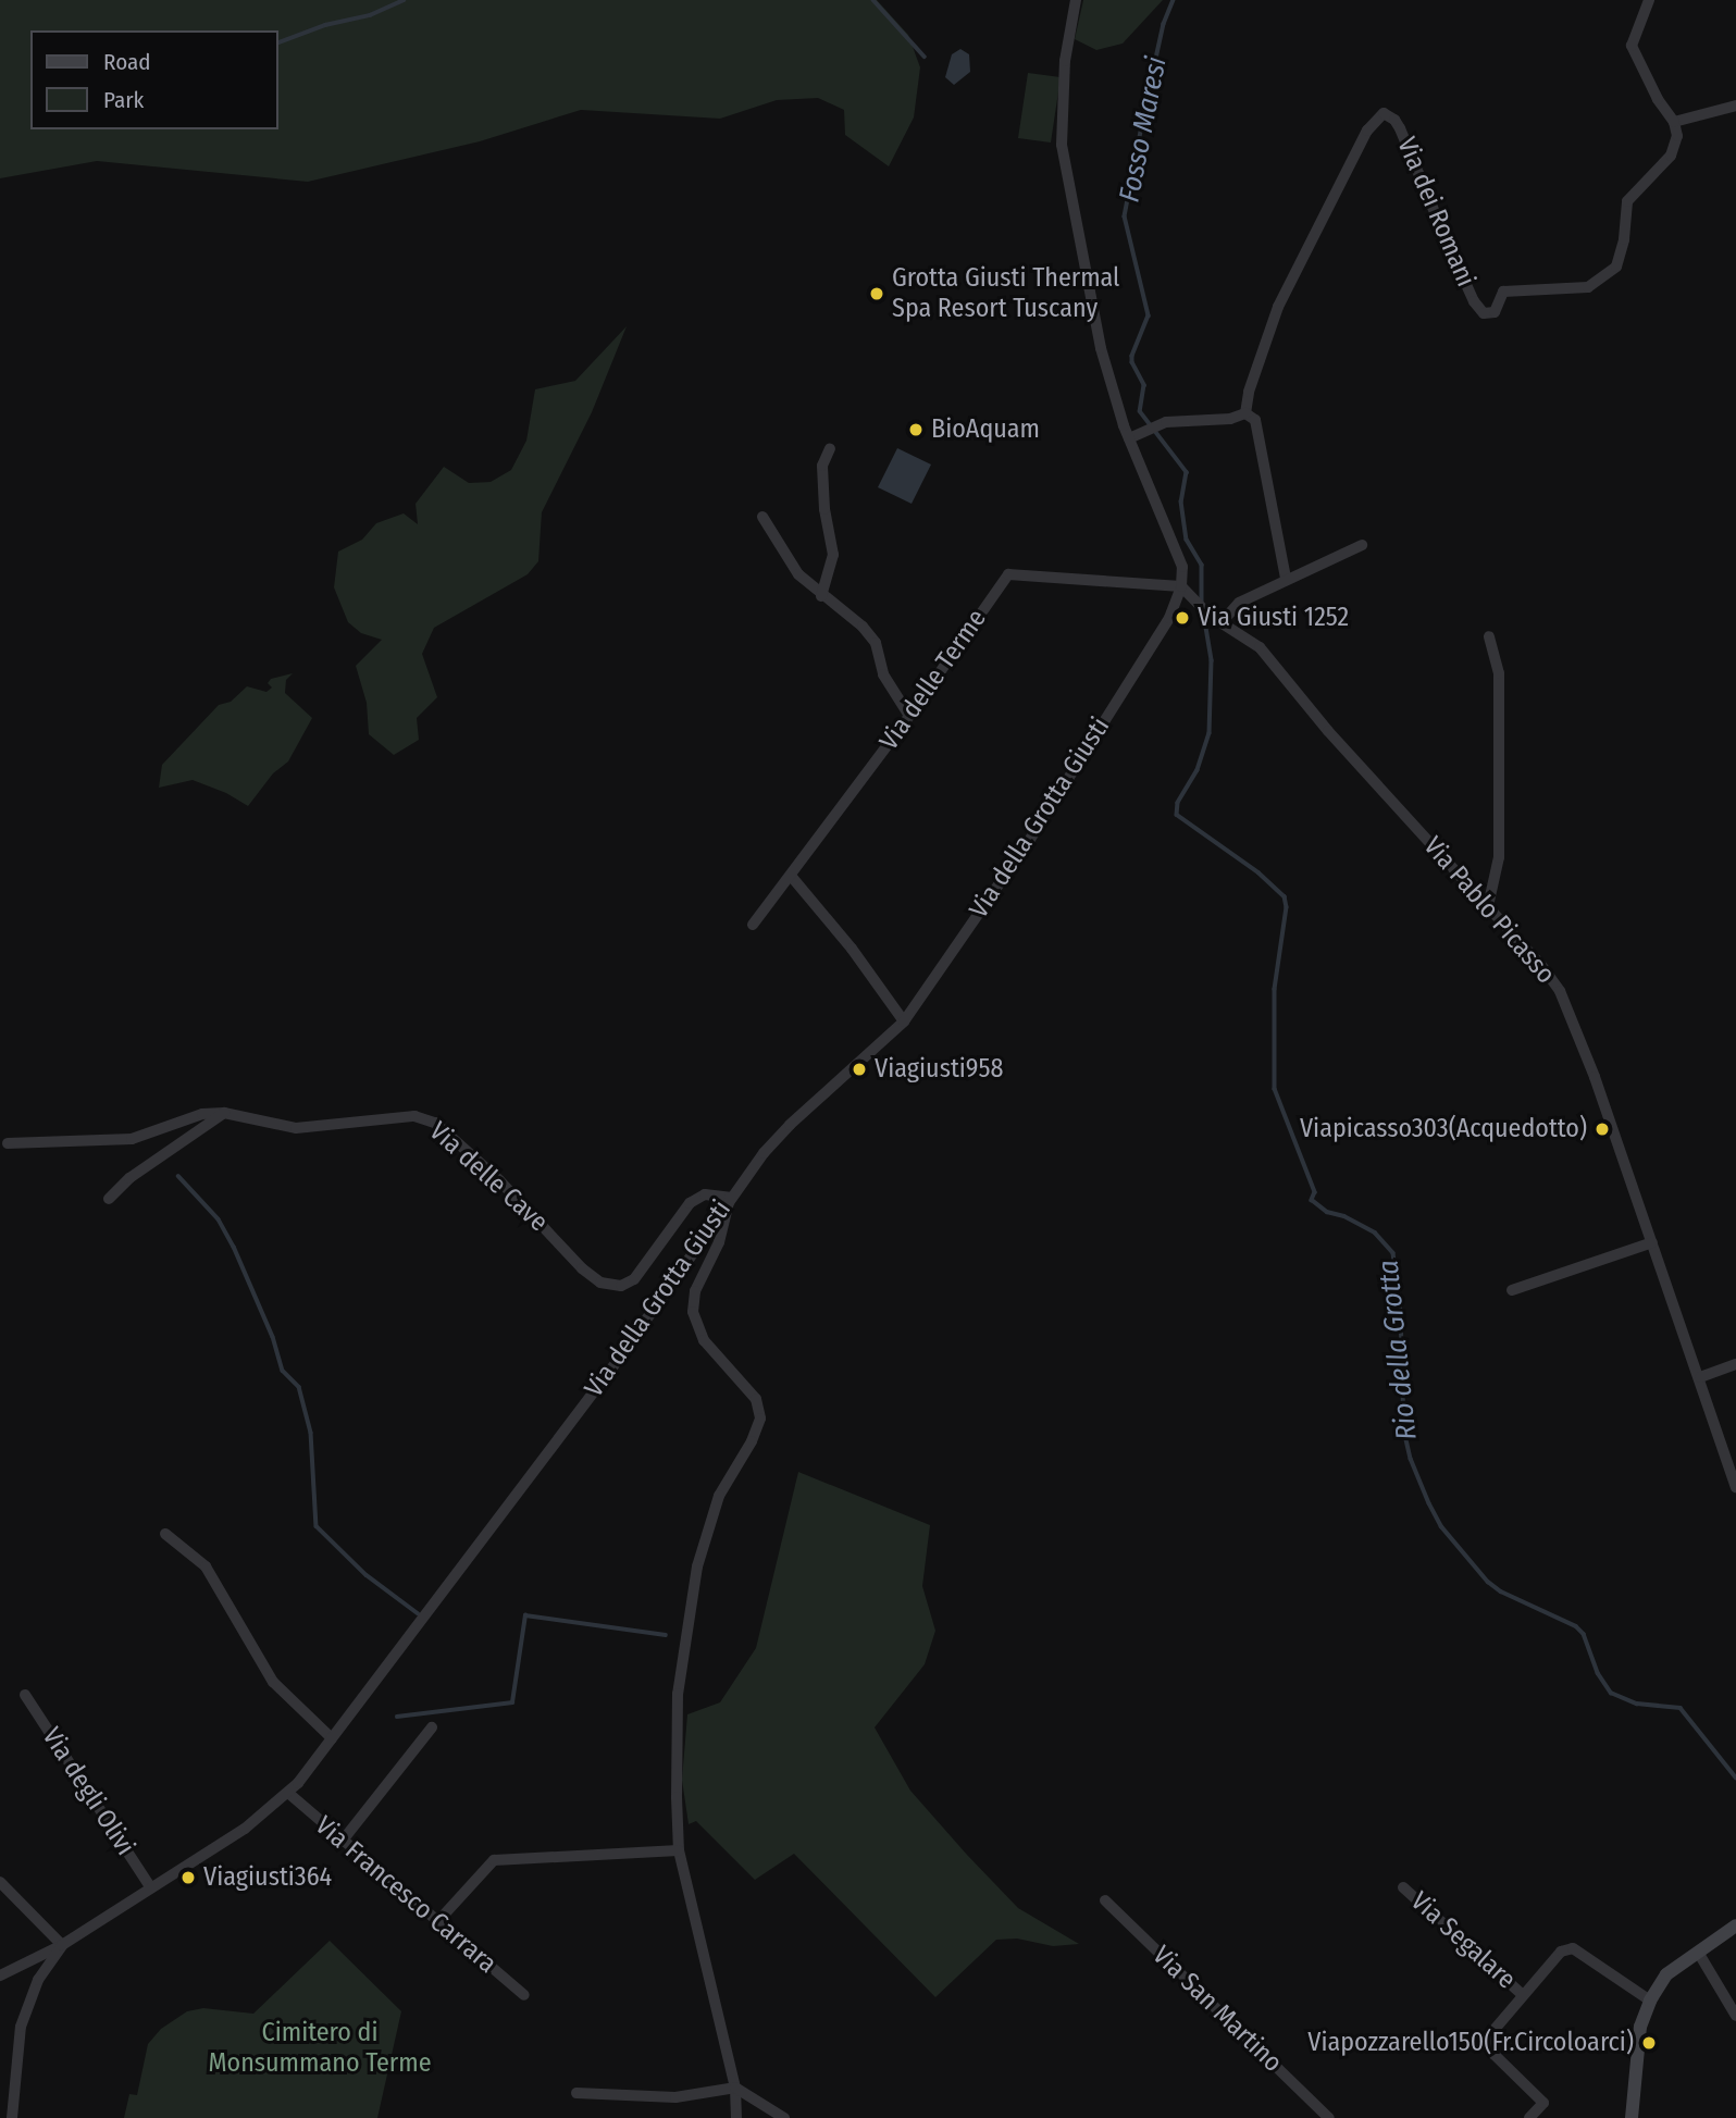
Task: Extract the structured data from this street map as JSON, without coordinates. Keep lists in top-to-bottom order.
{
  "streets": {
    "street": [
      "Via dei Romani",
      "Via delle Terme",
      "Via della Grotta Giusti",
      "Via Pablo Picasso",
      "Via delle Cave",
      "Via degli Olivi",
      "Via Francesco Carrara",
      "Via Segalare",
      "Via San Martino"
    ]
  },
  "crossings": [
    ["Via delle Terme", "Via della Grotta Giusti"],
    ["Via delle Terme", "Via Pablo Picasso"],
    ["Via della Grotta Giusti", "Via Pablo Picasso"],
    ["Via della Grotta Giusti", "Via delle Cave"],
    ["Via della Grotta Giusti", "Via degli Olivi"],
    ["Via della Grotta Giusti", "Via Francesco Carrara"]
  ],
  "water": ["Fosso Maresi", "Rio della Grotta"],
  "parks": ["Cimitero di Monsummano Terme"],
  "places": [
    "Grotta Giusti Thermal Spa Resort Tuscany",
    "BioAquam",
    "Via Giusti 1252",
    "Viagiusti958",
    "Viapicasso303(Acquedotto)",
    "Viagiusti364",
    "Viapozzarello150(Fr.Circoloarci)"
  ],
  "legend": ["Road", "Park"]
}
